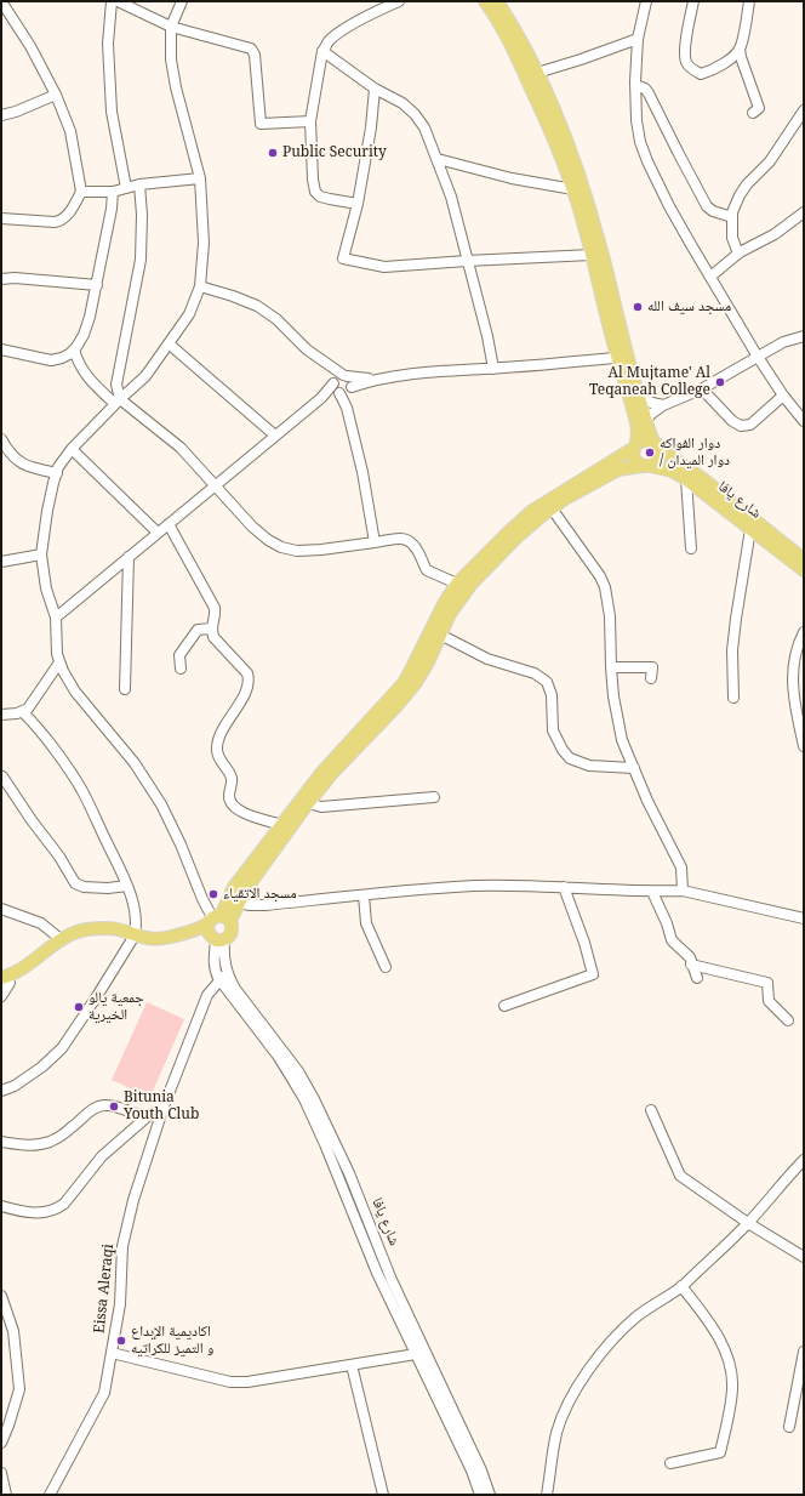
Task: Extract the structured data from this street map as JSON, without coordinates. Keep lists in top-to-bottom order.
{
  "streets": {
    "main road": ["شارع يافا"],
    "street": ["Eissa Aleraqi"]
  },
  "places": [
    "Public Security",
    "مسجد سيف الله",
    "Al Mujtame' Al Teqaneah College",
    "دوار الفواكه / دوار الميدان",
    "مسجد الاتقياء",
    "جمعية يالو الخيرية",
    "Bitunia Youth Club",
    "اكاديمية الإبداع و التميز للكراتيه"
  ]
}
